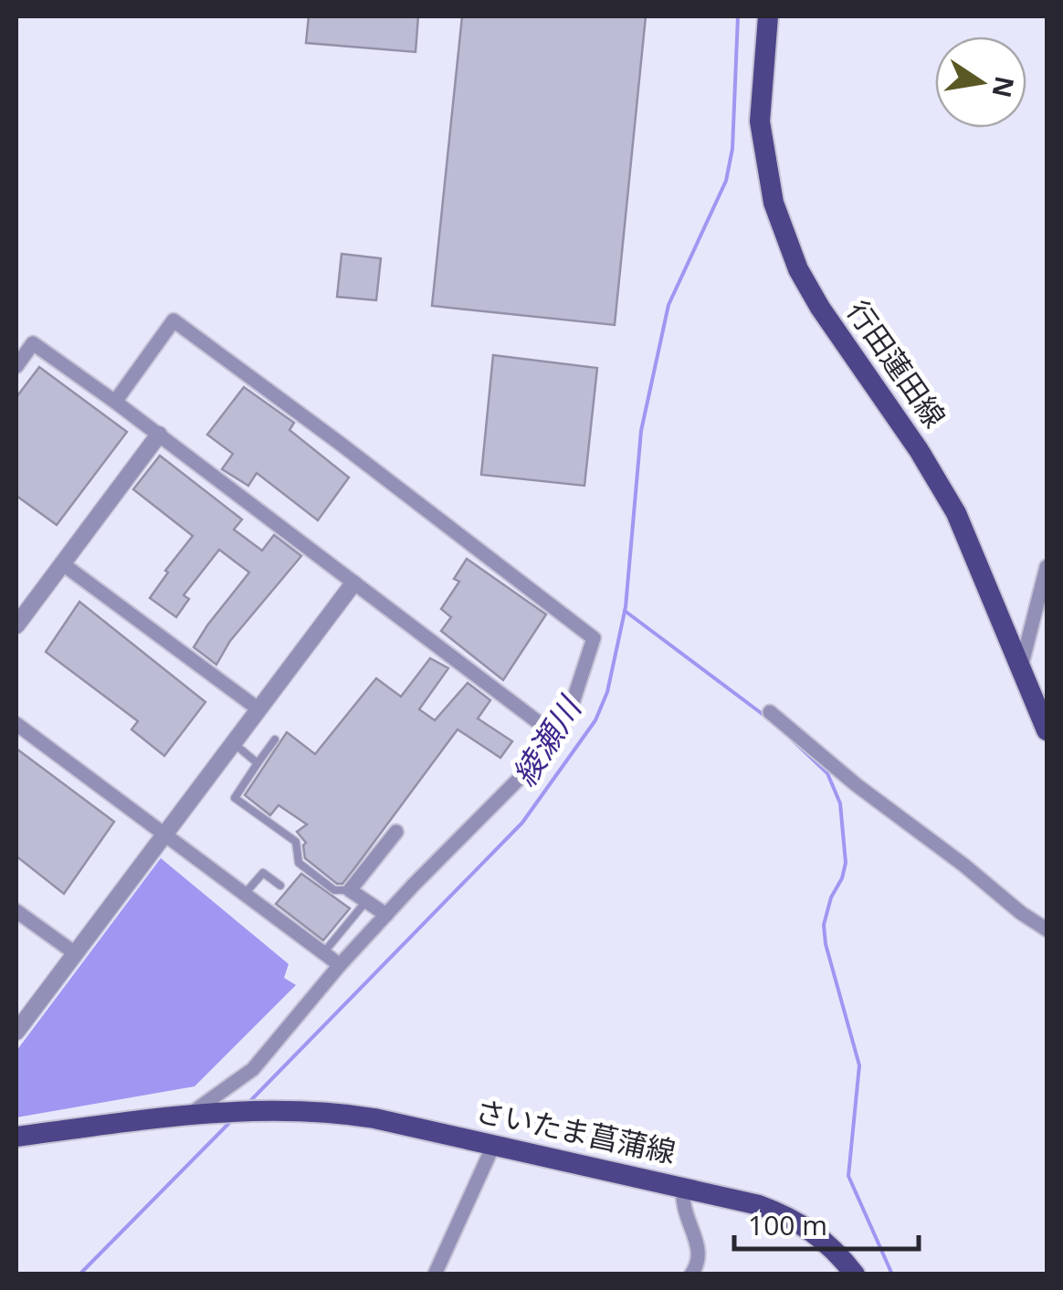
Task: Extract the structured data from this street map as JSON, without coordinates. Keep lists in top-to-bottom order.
{
  "streets": {
    "main road": ["行田蓮田線", "さいたま菖蒲線"]
  },
  "water": ["綾瀬川"],
  "scale_bar": "100 m",
  "north": "right"
}
